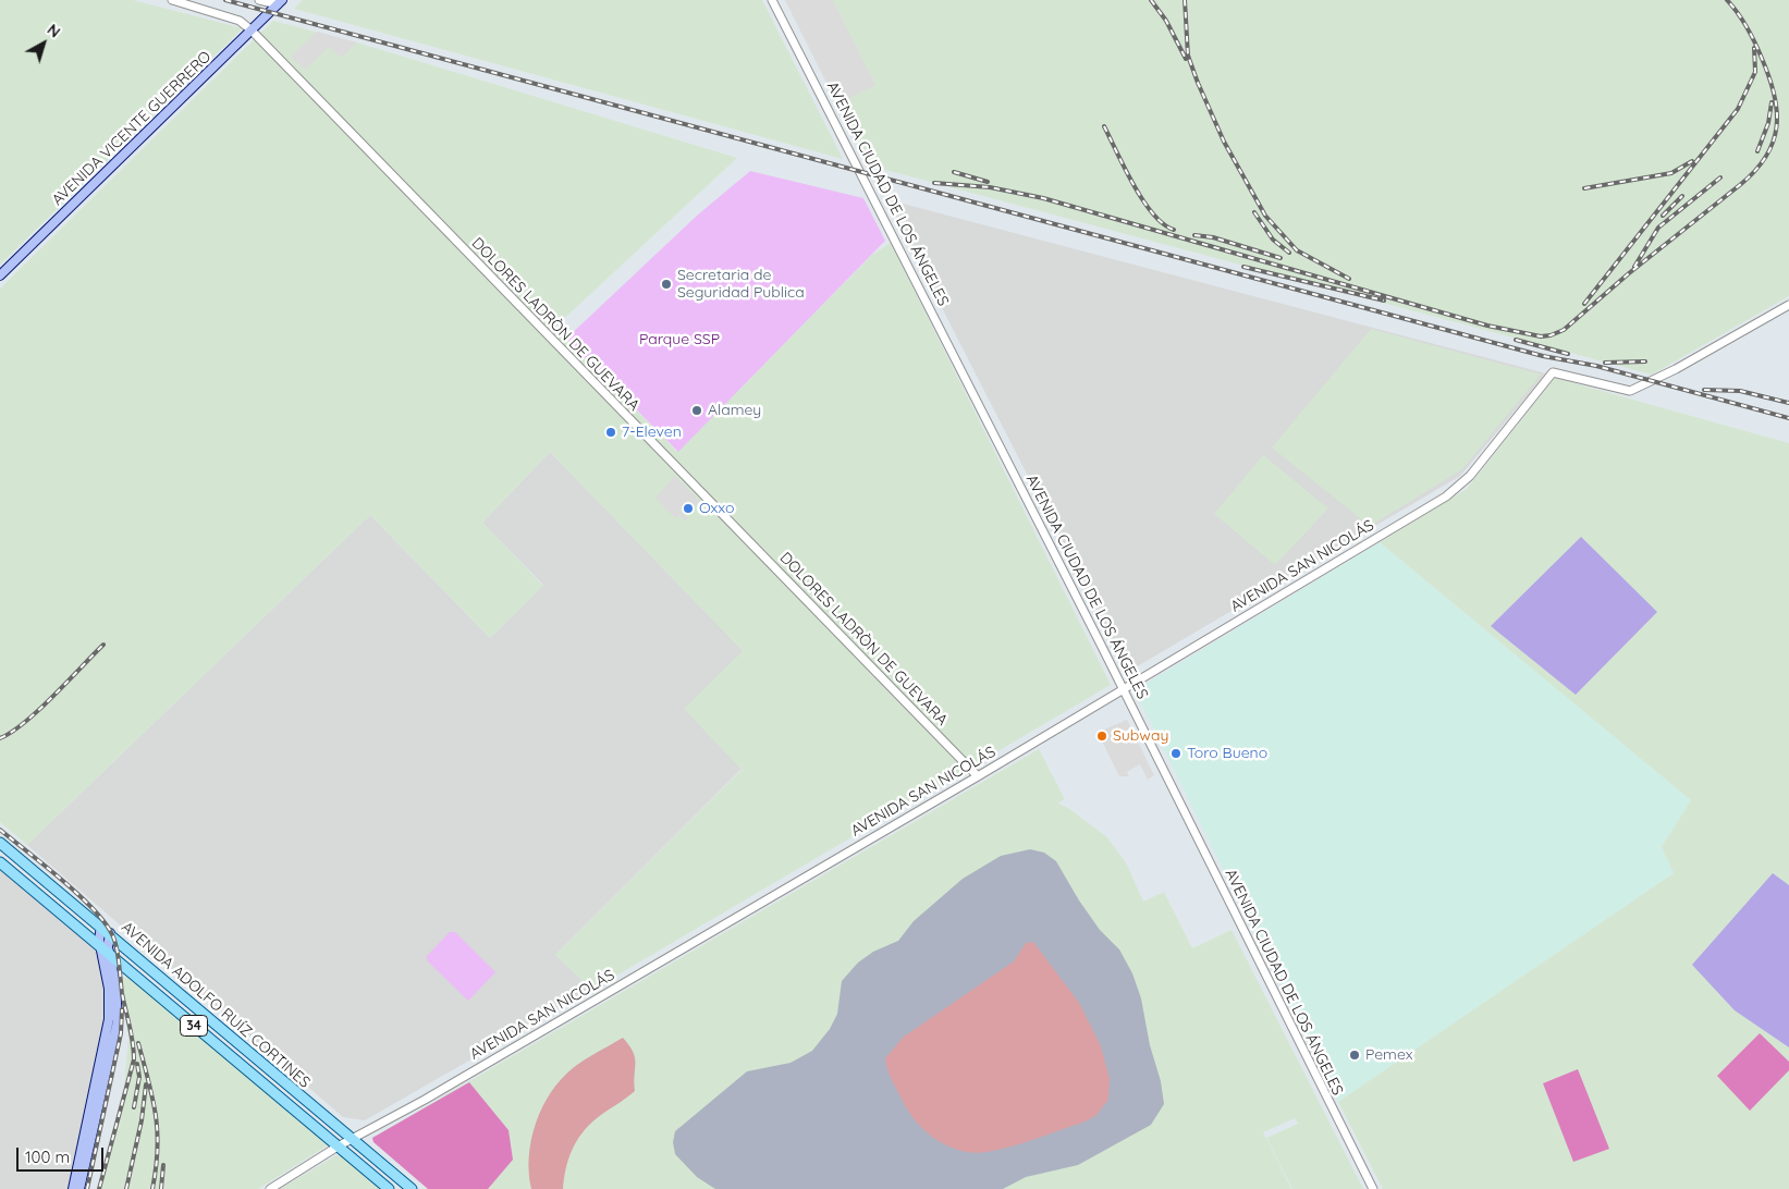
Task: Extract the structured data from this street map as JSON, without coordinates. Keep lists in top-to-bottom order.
{
  "streets": {
    "main road": ["AVENIDA VICENTE GUERRERO", "AVENIDA ADOLFO RUÍZ CORTINES", "34"],
    "street": ["AVENIDA CIUDAD DE LOS ÁNGELES", "DOLORES LADRÒN DE GUEVARA", "AVENIDA SAN NICOLÁS"]
  },
  "crossings": [
    ["AVENIDA VICENTE GUERRERO", "DOLORES LADRÒN DE GUEVARA"],
    ["AVENIDA CIUDAD DE LOS ÁNGELES", "AVENIDA SAN NICOLÁS"],
    ["DOLORES LADRÒN DE GUEVARA", "AVENIDA SAN NICOLÁS"],
    ["AVENIDA SAN NICOLÁS", "AVENIDA ADOLFO RUÍZ CORTINES"]
  ],
  "parks": ["Parque SSP"],
  "places": [
    "Secretaria de Seguridad Publica",
    "Alamey",
    "7-Eleven",
    "Oxxo",
    "Subway",
    "Toro Bueno",
    "Pemex"
  ],
  "scale_bar": "100 m",
  "north": "top right"
}
